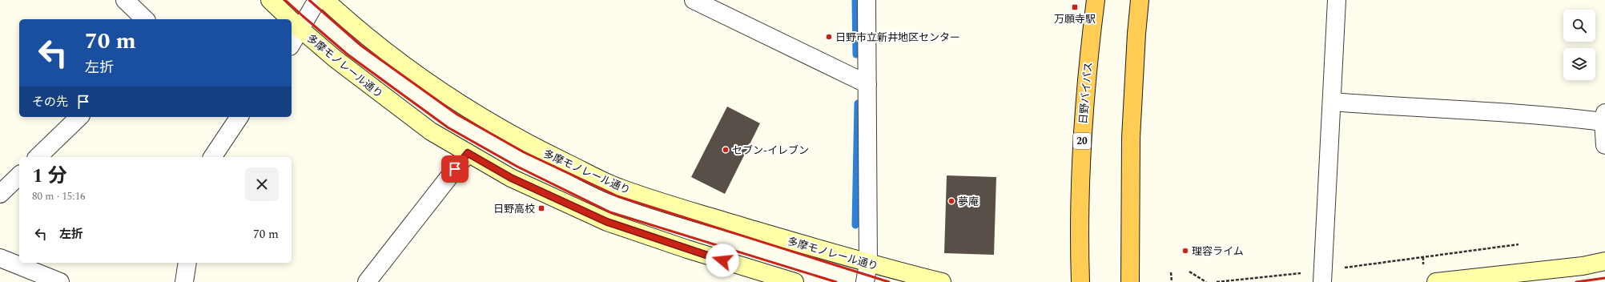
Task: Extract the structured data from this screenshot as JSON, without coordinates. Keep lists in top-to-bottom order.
{
  "streets": {
    "highway": ["日野バイパス", "20"],
    "main road": ["多摩モノレール通り"]
  },
  "places": {
    "transit": ["万願寺駅", "日野高校"],
    "other": [
      "日野市立新井地区センター",
      "セブン-イレブン",
      "夢庵",
      "理容ライム"
    ]
  },
  "page": {
    "turn": ["70 m", "左折"],
    "then": "その先",
    "heading": ["1 分", "80 m · 15:16"],
    "list": [
      {
        "name": "左折",
        "value": "70 m"
      }
    ]
  }
}
